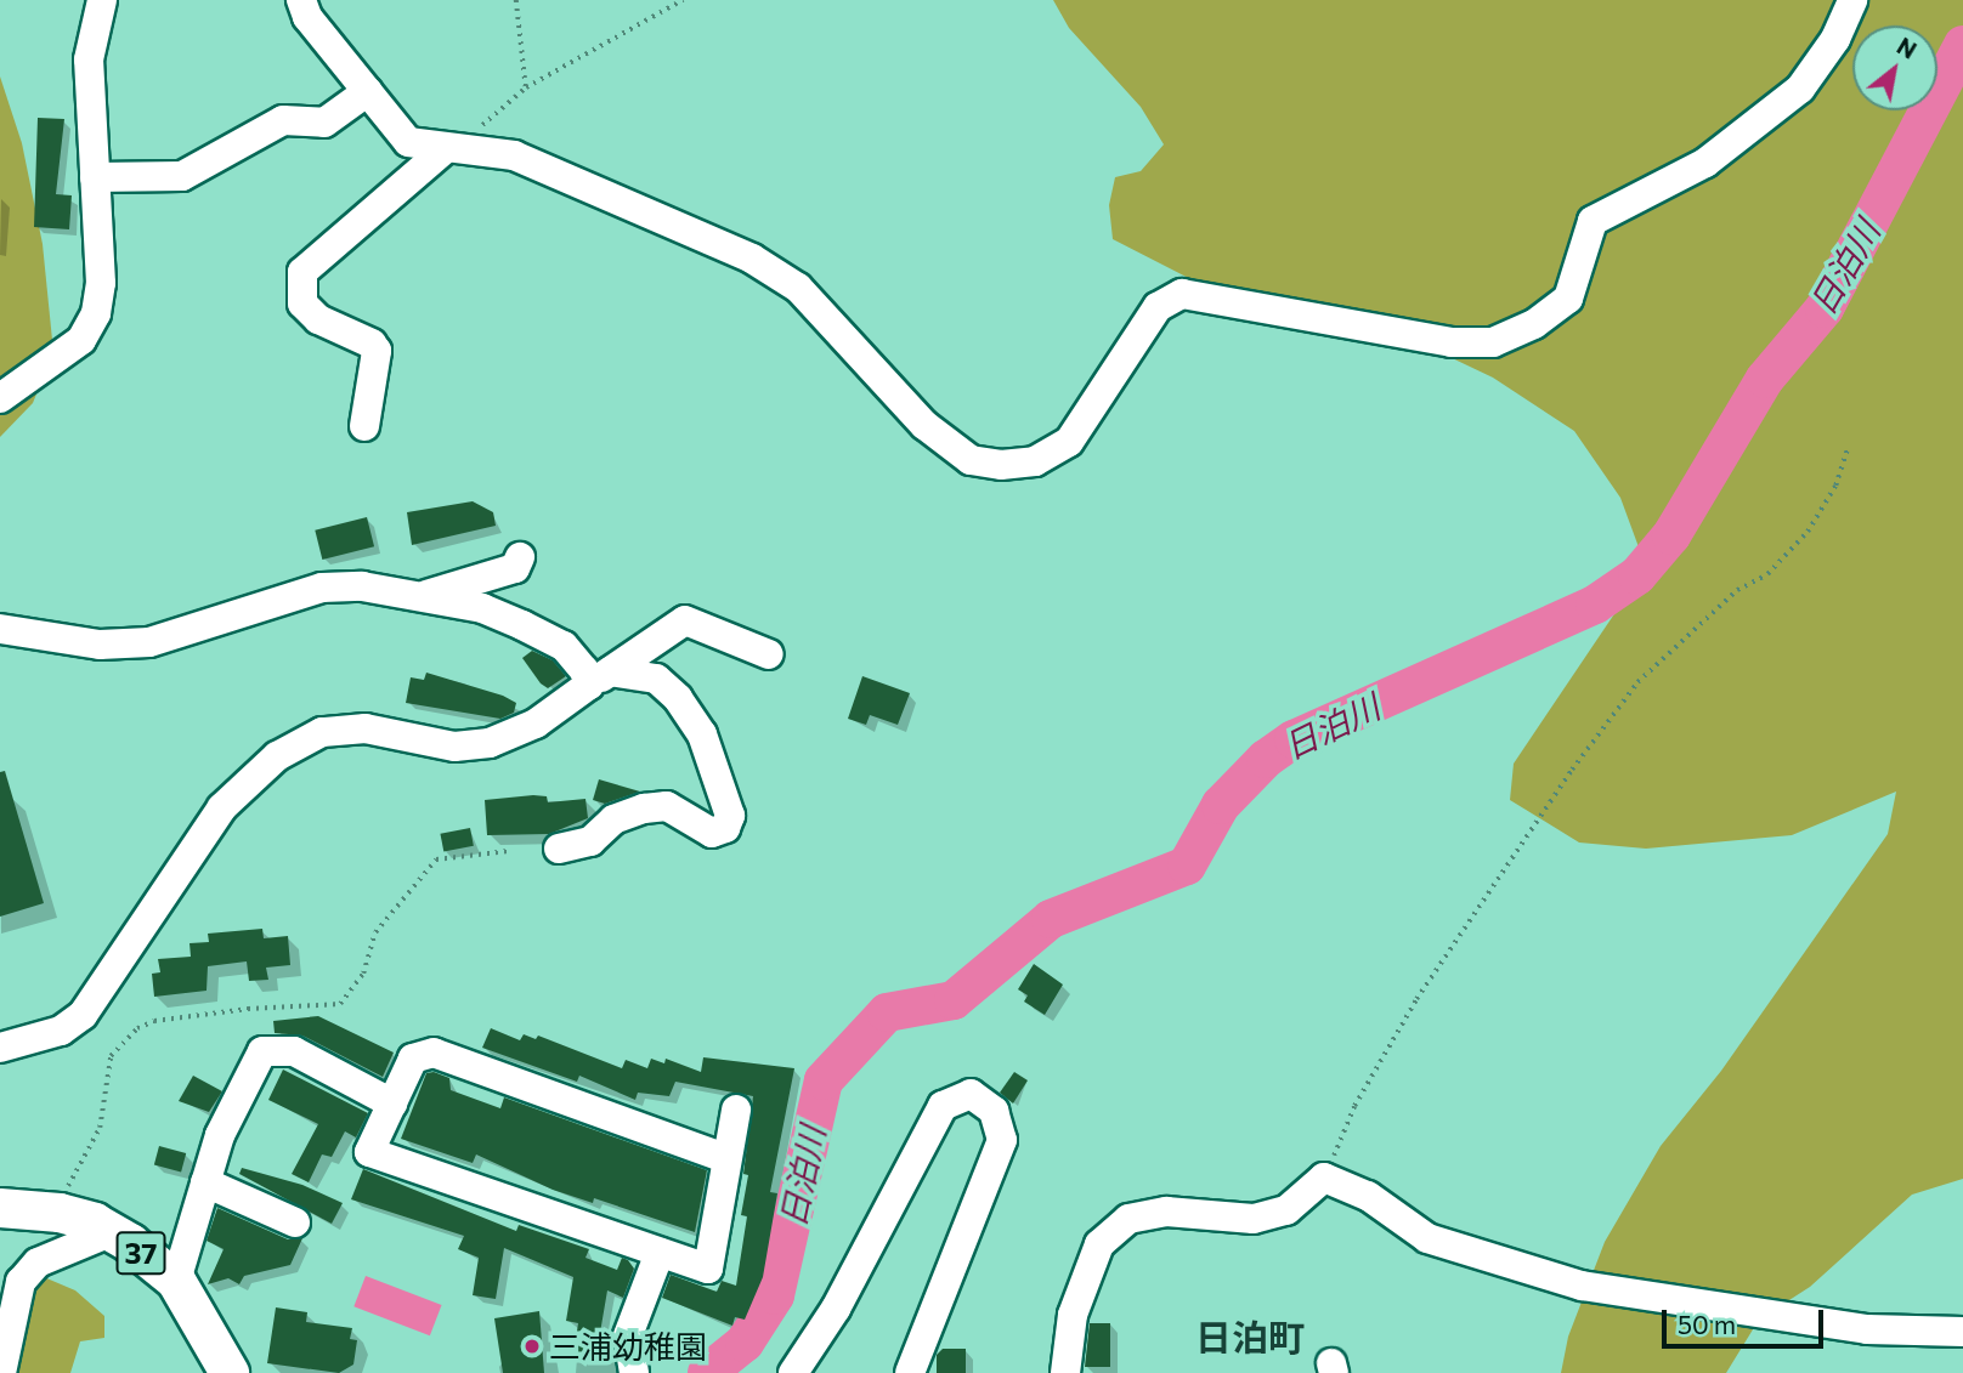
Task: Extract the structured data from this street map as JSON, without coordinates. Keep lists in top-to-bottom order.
{
  "streets": {
    "main road": ["37"]
  },
  "districts": ["日泊町"],
  "water": ["日泊川"],
  "places": ["三浦幼稚園"],
  "scale_bar": "50 m",
  "north": "top right"
}
